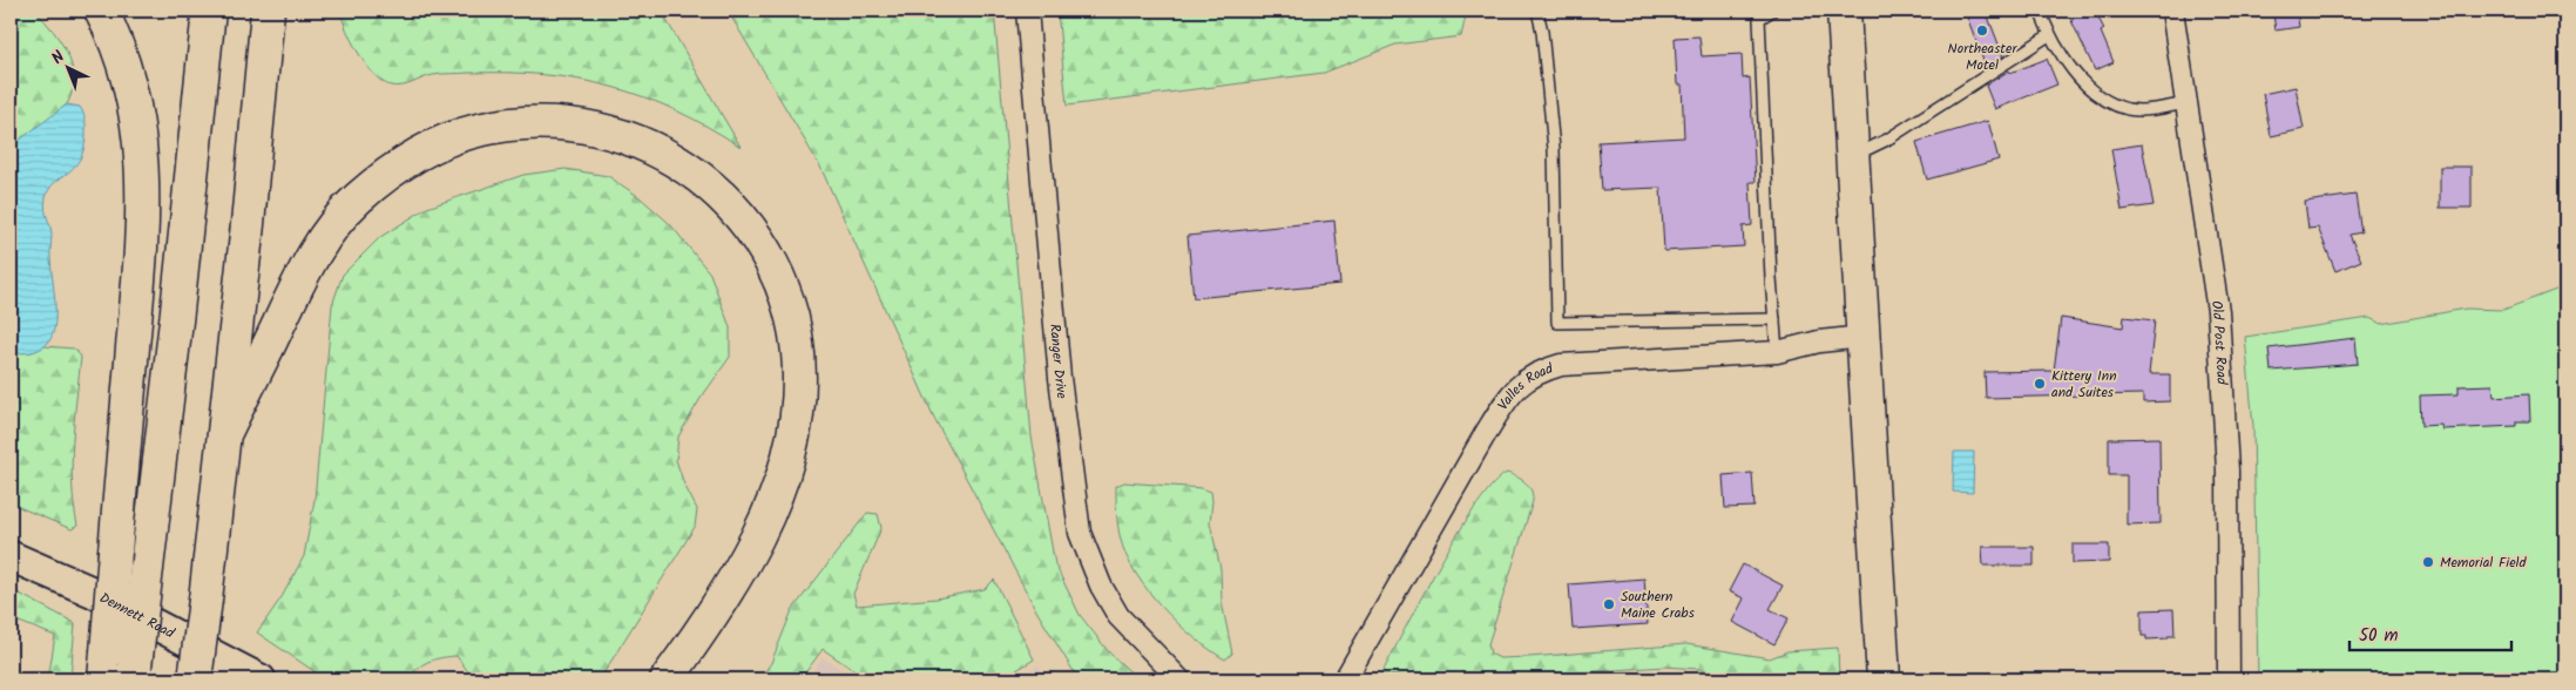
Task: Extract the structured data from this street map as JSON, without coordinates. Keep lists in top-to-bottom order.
{
  "streets": {
    "street": [
      "Old Post Road",
      "Ranger Drive",
      "Valles Road",
      "Dennett Road"
    ]
  },
  "places": [
    "Northeaster Motel",
    "Kittery Inn and Suites",
    "Memorial Field",
    "Southern Maine Crabs"
  ],
  "scale_bar": "50 m",
  "north": "top left"
}
